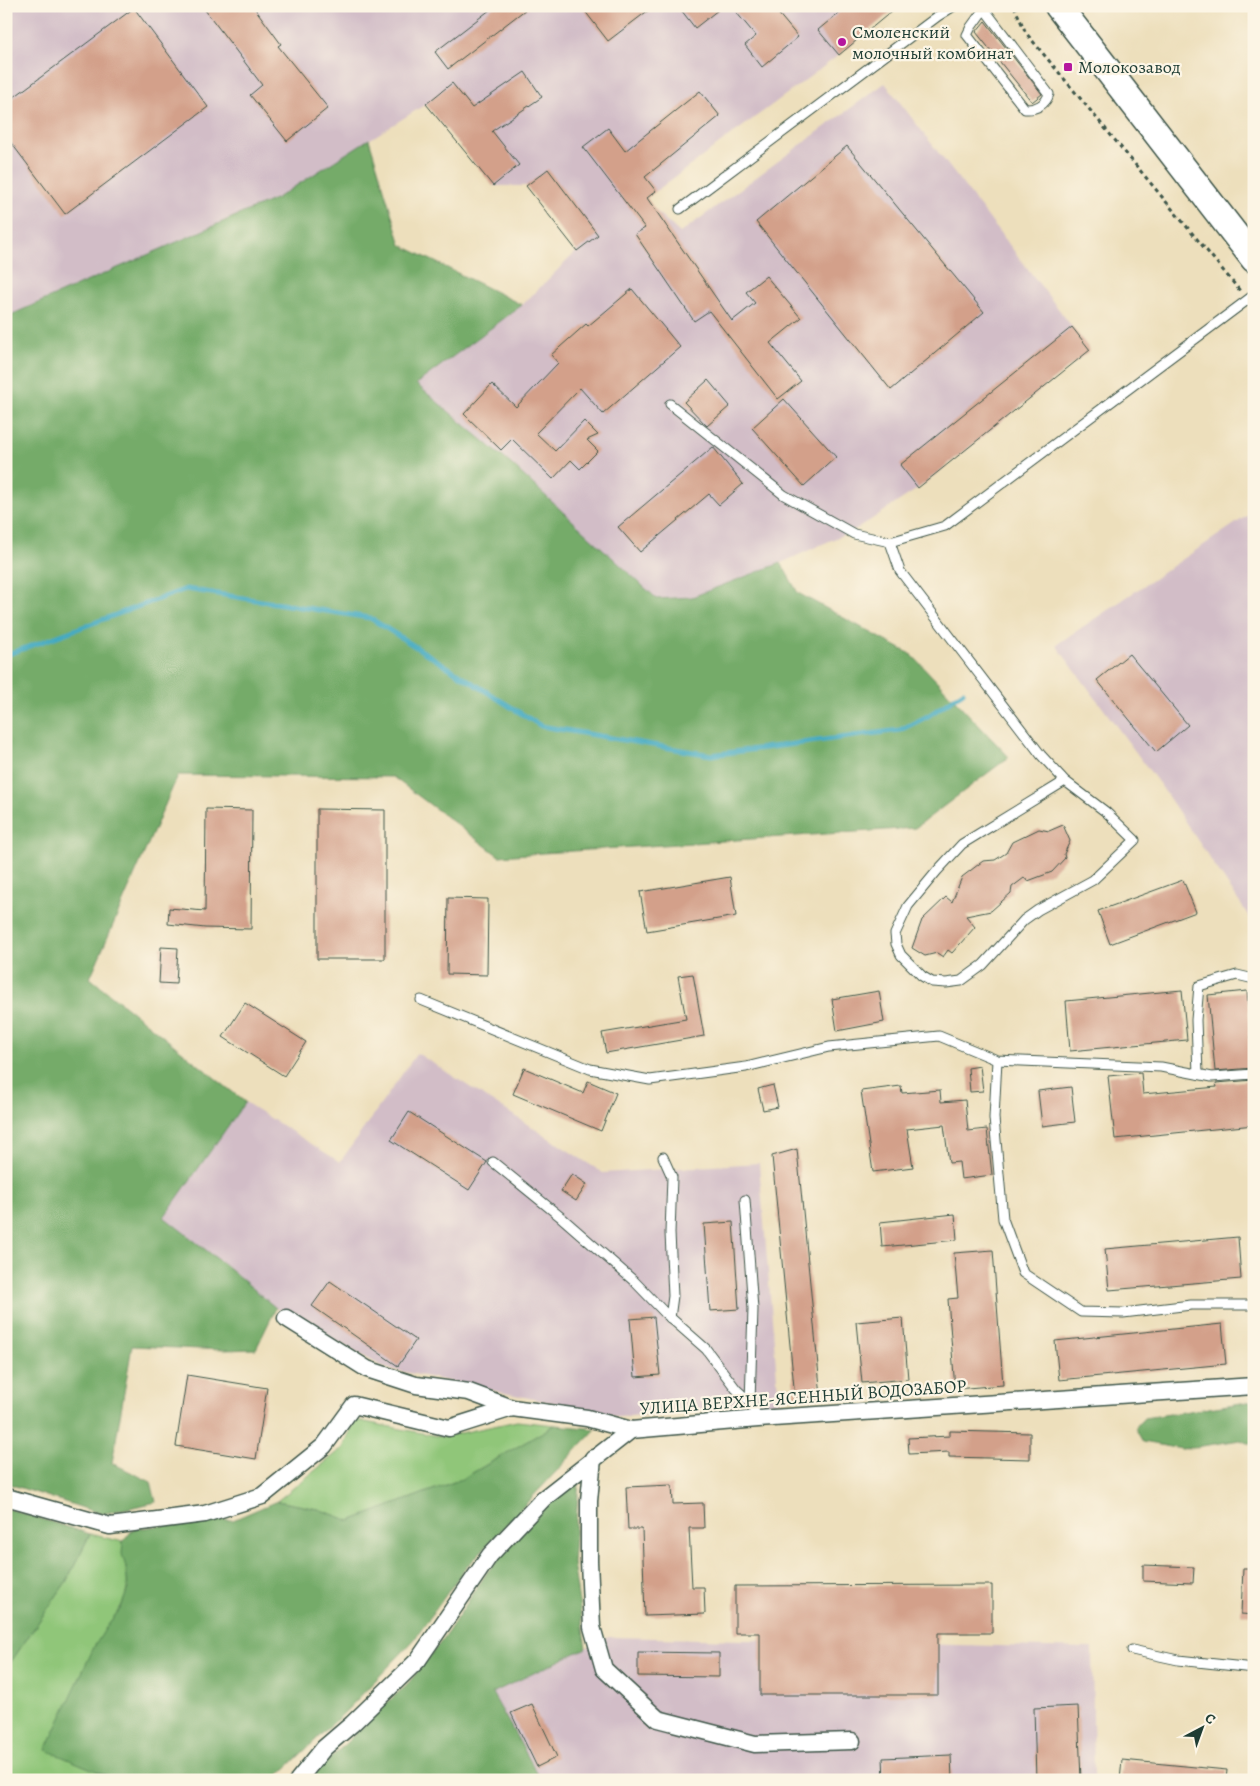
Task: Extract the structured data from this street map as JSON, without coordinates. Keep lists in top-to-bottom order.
{
  "streets": {
    "street": ["УЛИЦА ВЕРХНЕ-ЯСЕННЫЙ ВОДОЗАБОР"]
  },
  "places": {
    "other": ["Смоленский молочный комбинат"],
    "transit": ["Молокозавод"]
  },
  "north": "top right"
}
